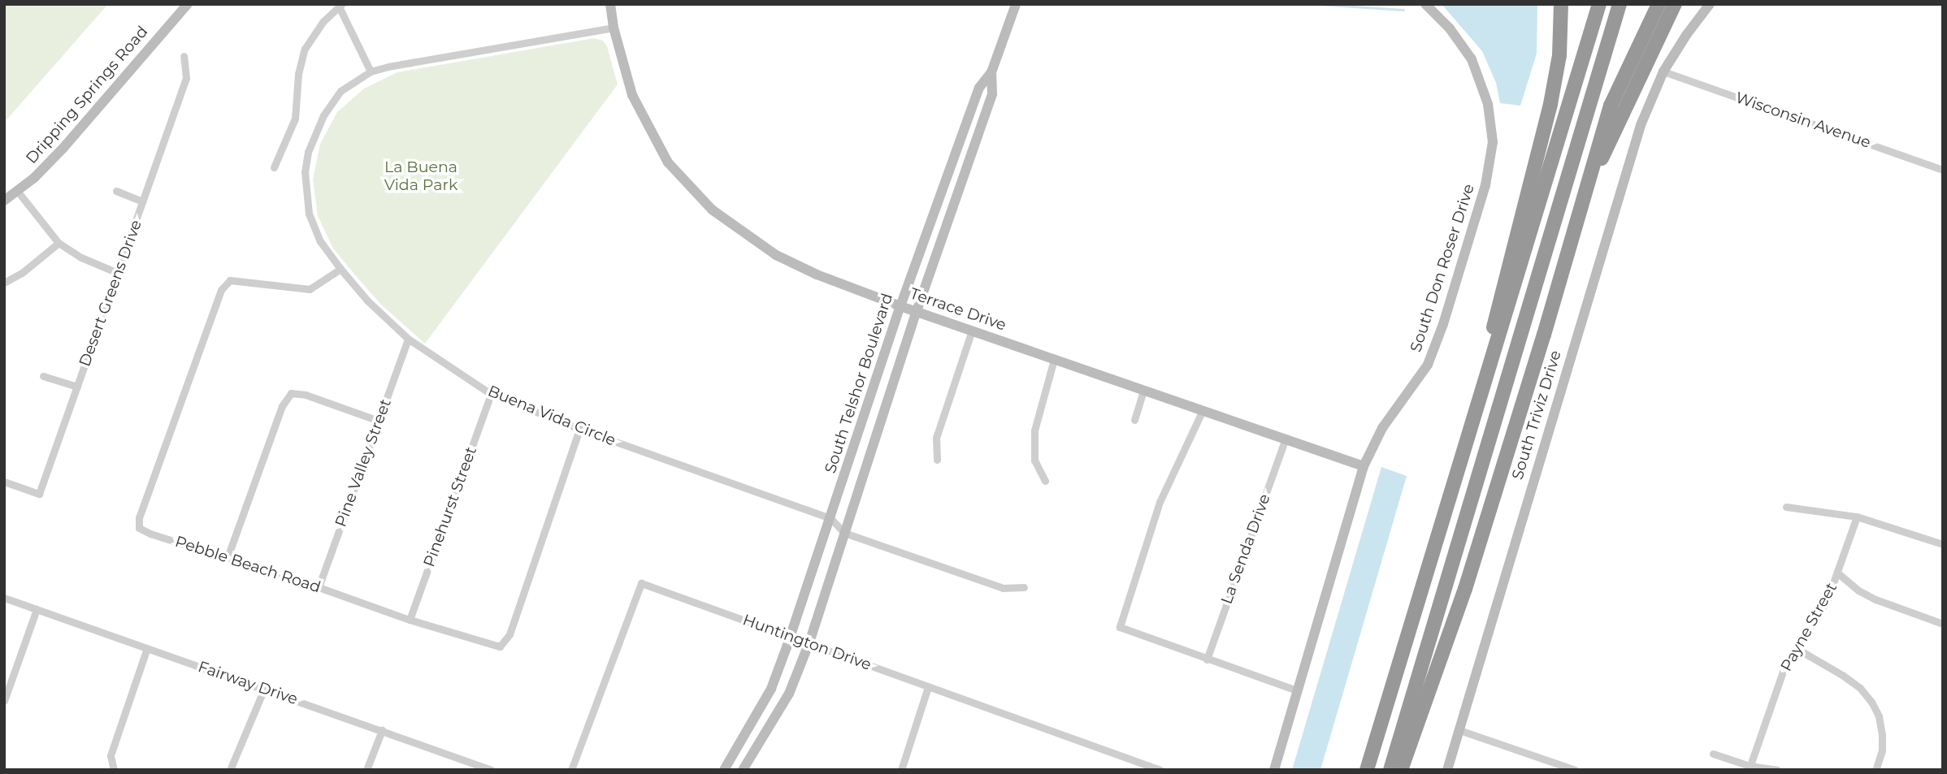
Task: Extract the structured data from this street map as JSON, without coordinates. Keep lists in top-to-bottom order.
{
  "streets": {
    "street": [
      "Dripping Springs Road",
      "Wisconsin Avenue",
      "South Don Roser Drive",
      "Desert Greens Drive",
      "Terrace Drive",
      "South Telshor Boulevard",
      "South Triviz Drive",
      "Buena Vida Circle",
      "Pine Valley Street",
      "Pinehurst Street",
      "La Senda Drive",
      "Pebble Beach Road",
      "Payne Street",
      "Huntington Drive",
      "Fairway Drive"
    ]
  },
  "crossings": [
    ["Wisconsin Avenue", "South Triviz Drive"],
    ["South Don Roser Drive", "Terrace Drive"],
    ["Terrace Drive", "South Telshor Boulevard"],
    ["Terrace Drive", "Buena Vida Circle"],
    ["Terrace Drive", "La Senda Drive"],
    ["South Telshor Boulevard", "Buena Vida Circle"],
    ["South Telshor Boulevard", "Huntington Drive"],
    ["Buena Vida Circle", "Pine Valley Street"],
    ["Buena Vida Circle", "Pinehurst Street"],
    ["Buena Vida Circle", "Pebble Beach Road"],
    ["Pine Valley Street", "Pebble Beach Road"],
    ["Pinehurst Street", "Pebble Beach Road"]
  ],
  "parks": ["La Buena Vida Park"]
}
